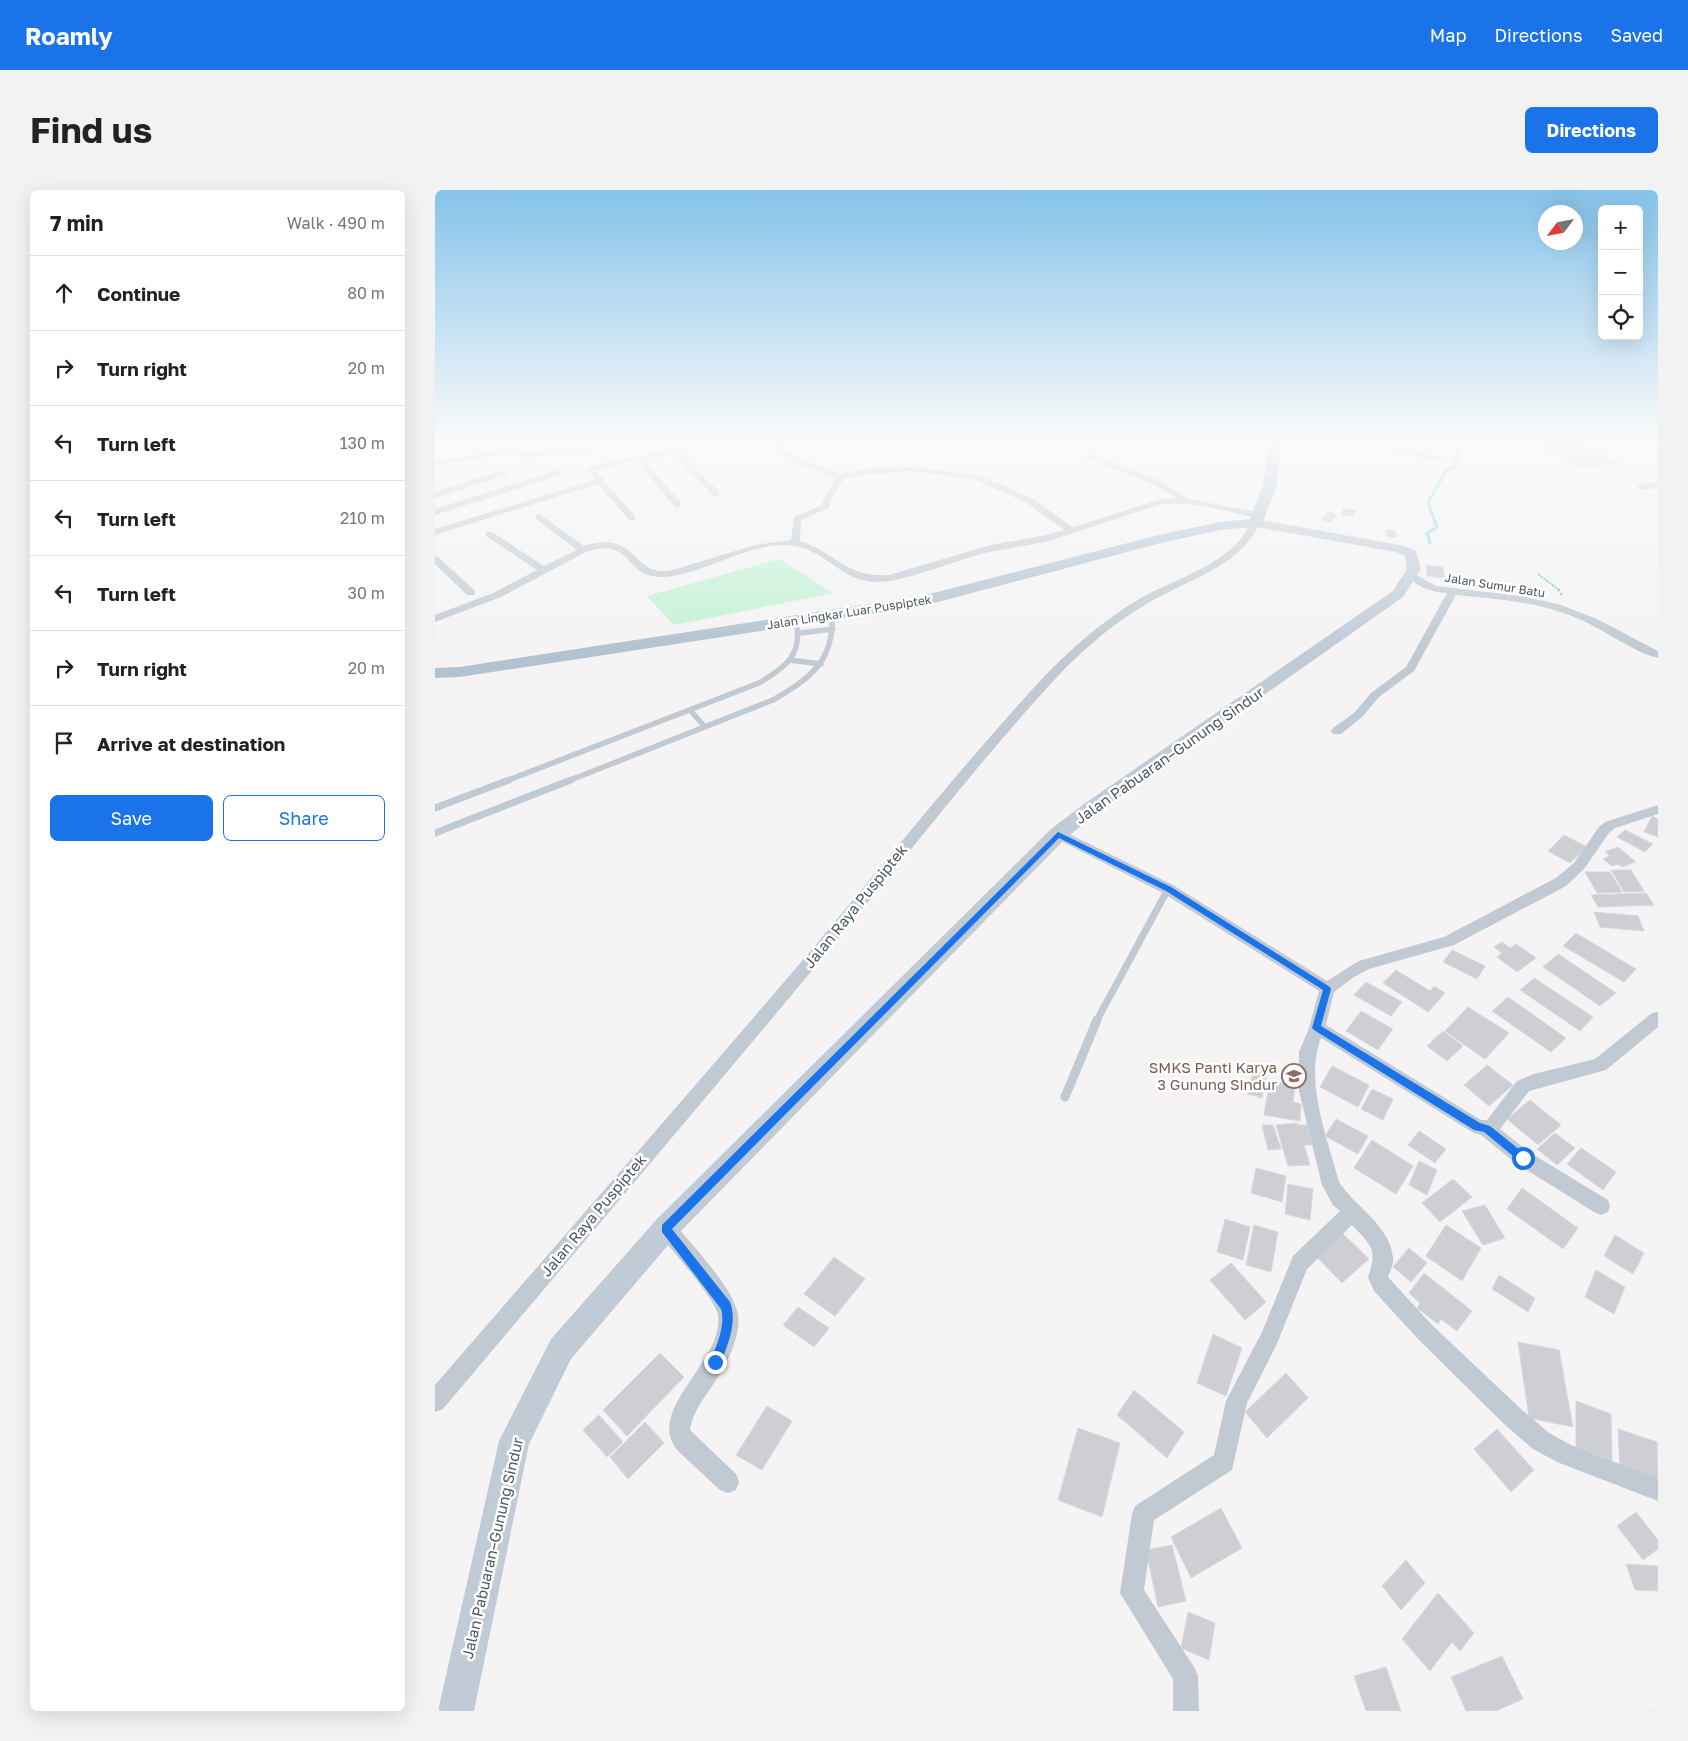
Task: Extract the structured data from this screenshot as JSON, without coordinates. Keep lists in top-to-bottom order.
{
  "streets": {
    "main road": ["Jalan Lingkar Luar Puspiptek", "Jalan Raya Puspiptek"],
    "street": ["Jalan Sumur Batu", "Jalan Pabuaran–Gunung Sindur"]
  },
  "crossings": [
    ["Jalan Sumur Batu", "Jalan Pabuaran–Gunung Sindur"],
    ["Jalan Lingkar Luar Puspiptek", "Jalan Raya Puspiptek"]
  ],
  "places": {
    "school or university": ["SMKS Panti Karya 3 Gunung Sindur"]
  },
  "north": "bottom left",
  "page": {
    "header": "Roamly",
    "nav": ["Map", "Directions", "Saved"],
    "buttons": [
      "Directions",
      ["Save", "Share"]
    ],
    "title": "Find us",
    "heading": ["7 min", "Walk · 490 m"],
    "map_buttons": ["+", "−"],
    "list": [
      ["Continue", "80 m"],
      ["Turn right", "20 m"],
      ["Turn left", "130 m"],
      ["Turn left", "210 m"],
      ["Turn left", "30 m"],
      ["Turn right", "20 m"],
      "Arrive at destination"
    ]
  }
}
